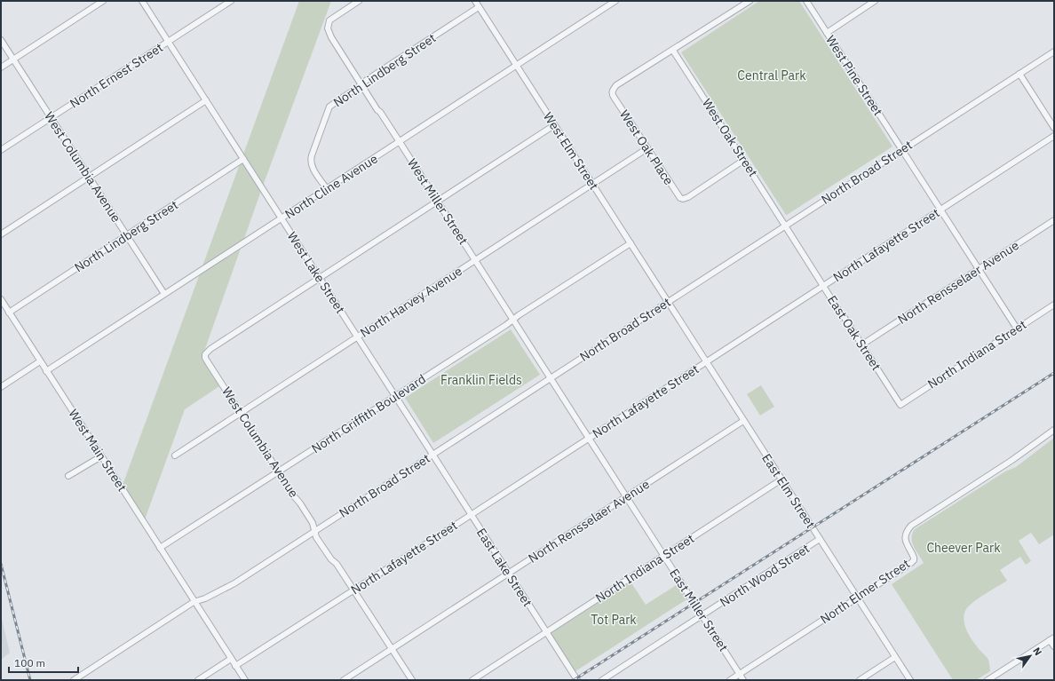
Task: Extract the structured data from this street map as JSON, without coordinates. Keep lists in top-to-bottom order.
{
  "streets": {
    "street": [
      "North Lindberg Street",
      "North Ernest Street",
      "West Pine Street",
      "West Oak Street",
      "West Oak Place",
      "West Elm Street",
      "West Columbia Avenue",
      "North Broad Street",
      "North Cline Avenue",
      "West Miller Street",
      "North Lafayette Street",
      "West Lake Street",
      "North Rensselaer Avenue",
      "North Harvey Avenue",
      "East Oak Street",
      "North Indiana Street",
      "North Griffith Boulevard",
      "West Main Street",
      "East Elm Street",
      "East Lake Street",
      "North Wood Street",
      "North Elmer Street",
      "East Miller Street"
    ]
  },
  "crossings": [
    ["North Lindberg Street", "West Elm Street"],
    ["North Lindberg Street", "West Columbia Avenue"],
    ["North Lindberg Street", "North Cline Avenue"],
    ["North Lindberg Street", "West Miller Street"],
    ["North Lindberg Street", "West Lake Street"],
    ["North Lindberg Street", "West Main Street"],
    ["North Ernest Street", "West Columbia Avenue"],
    ["North Ernest Street", "West Lake Street"],
    ["West Pine Street", "North Broad Street"],
    ["West Pine Street", "North Lafayette Street"],
    ["West Pine Street", "North Rensselaer Avenue"],
    ["West Pine Street", "North Indiana Street"],
    ["West Oak Street", "West Oak Place"],
    ["West Oak Street", "North Broad Street"],
    ["West Oak Street", "East Oak Street"],
    ["West Oak Place", "North Harvey Avenue"],
    ["West Elm Street", "North Broad Street"],
    ["West Elm Street", "North Cline Avenue"],
    ["West Elm Street", "North Harvey Avenue"],
    ["West Elm Street", "North Griffith Boulevard"],
    ["West Elm Street", "East Elm Street"],
    ["West Columbia Avenue", "North Broad Street"],
    ["West Columbia Avenue", "North Cline Avenue"],
    ["West Columbia Avenue", "North Lafayette Street"],
    ["West Columbia Avenue", "West Lake Street"],
    ["West Columbia Avenue", "North Rensselaer Avenue"],
    ["West Columbia Avenue", "North Harvey Avenue"],
    ["West Columbia Avenue", "North Griffith Boulevard"],
    ["North Broad Street", "West Miller Street"],
    ["North Broad Street", "West Lake Street"],
    ["North Broad Street", "East Oak Street"],
    ["North Broad Street", "West Main Street"],
    ["North Broad Street", "East Elm Street"],
    ["North Broad Street", "East Lake Street"],
    ["North Broad Street", "East Miller Street"],
    ["North Cline Avenue", "West Miller Street"],
    ["North Cline Avenue", "West Lake Street"],
    ["North Cline Avenue", "West Main Street"],
    ["West Miller Street", "North Harvey Avenue"],
    ["West Miller Street", "North Griffith Boulevard"],
    ["West Miller Street", "East Miller Street"],
    ["North Lafayette Street", "East Oak Street"],
    ["North Lafayette Street", "West Main Street"],
    ["North Lafayette Street", "East Elm Street"],
    ["North Lafayette Street", "East Lake Street"],
    ["North Lafayette Street", "East Miller Street"],
    ["West Lake Street", "North Harvey Avenue"],
    ["West Lake Street", "North Griffith Boulevard"],
    ["West Lake Street", "East Lake Street"],
    ["North Rensselaer Avenue", "East Oak Street"],
    ["North Rensselaer Avenue", "East Elm Street"],
    ["North Rensselaer Avenue", "East Lake Street"],
    ["North Rensselaer Avenue", "East Miller Street"],
    ["East Oak Street", "North Indiana Street"],
    ["North Indiana Street", "East Elm Street"],
    ["North Indiana Street", "East Lake Street"],
    ["North Indiana Street", "East Miller Street"],
    ["North Griffith Boulevard", "West Main Street"],
    ["East Elm Street", "North Wood Street"],
    ["East Elm Street", "North Elmer Street"],
    ["North Wood Street", "East Miller Street"],
    ["North Elmer Street", "East Miller Street"]
  ],
  "parks": [
    "Central Park",
    "Franklin Fields",
    "Cheever Park",
    "Tot Park"
  ],
  "scale_bar": "100 m",
  "north": "top right"
}
